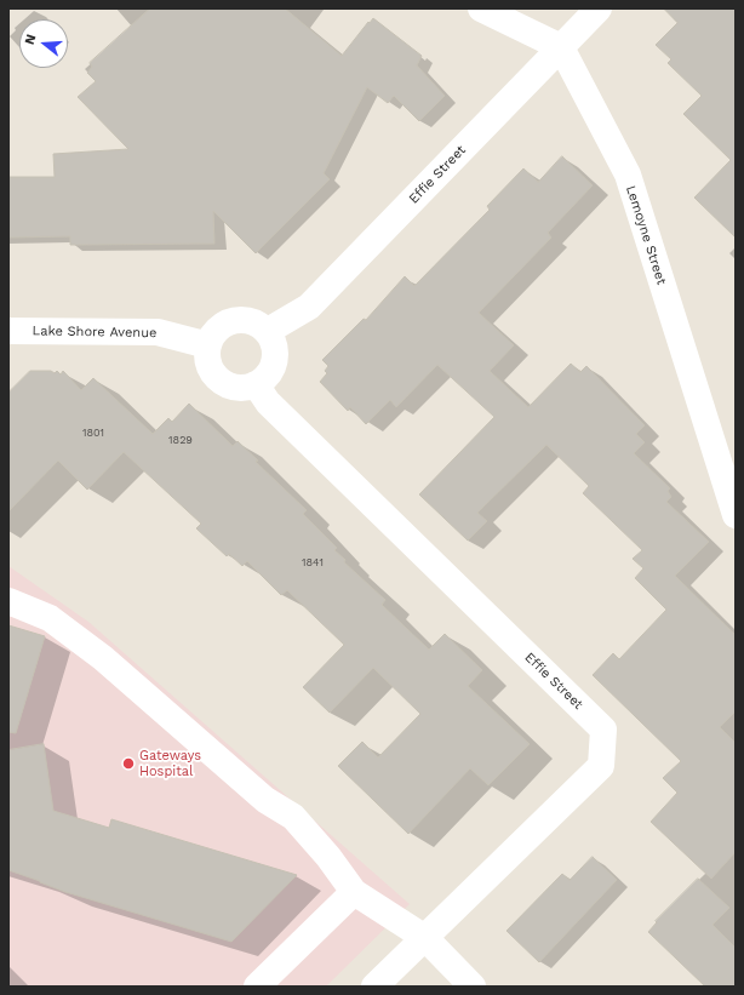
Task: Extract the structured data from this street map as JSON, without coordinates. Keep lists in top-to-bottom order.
{
  "streets": {
    "street": ["Effie Street", "Lemoyne Street", "Lake Shore Avenue"]
  },
  "crossings": [
    ["Effie Street", "Lemoyne Street"],
    ["Effie Street", "Lake Shore Avenue"]
  ],
  "places": ["Gateways Hospital"],
  "house_numbers": ["1801", "1829", "1841"],
  "north": "left"
}
